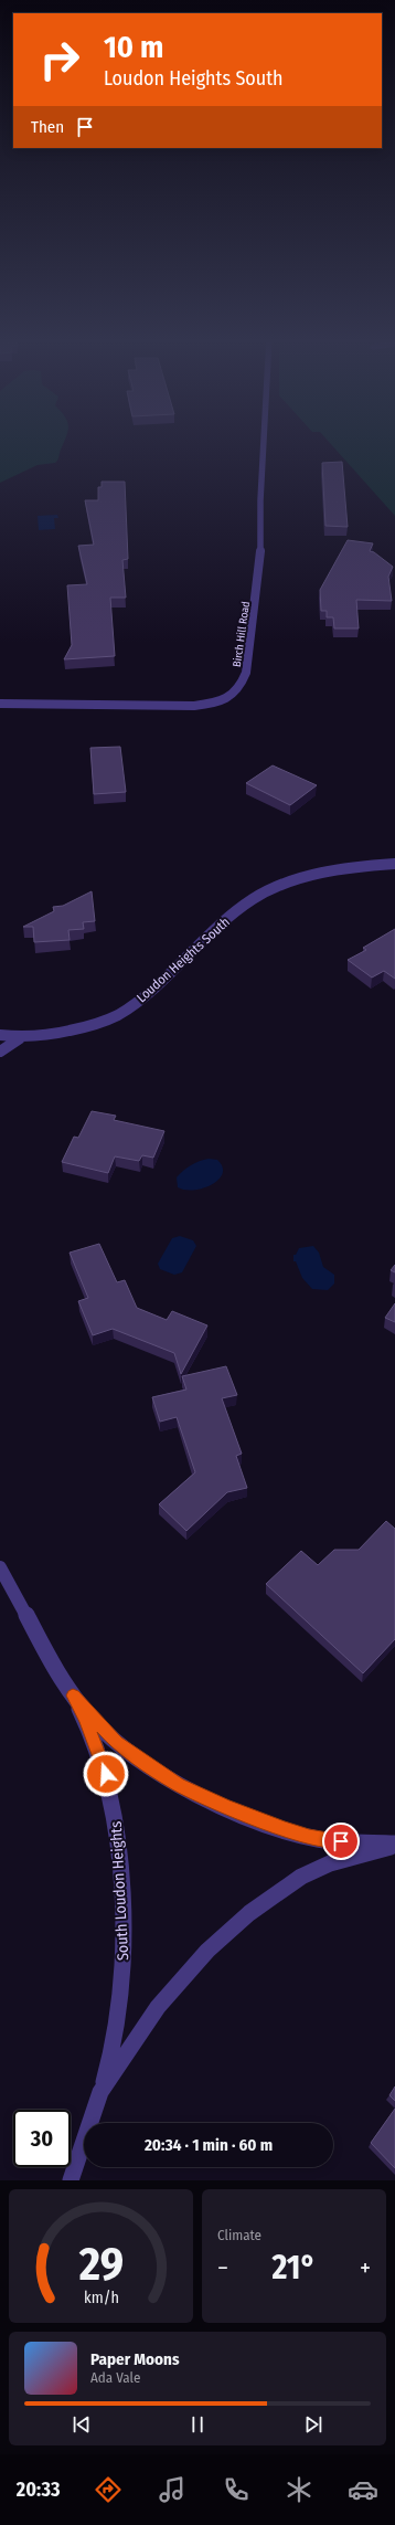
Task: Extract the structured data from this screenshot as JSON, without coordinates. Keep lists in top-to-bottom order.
{
  "streets": {
    "street": ["Birch Hill Road", "Loudon Heights South", "South Loudon Heights"]
  },
  "page": {
    "turn": ["10 m", "Loudon Heights South"],
    "then": "Then",
    "limit": "30",
    "trip": "20:34 · 1 min · 60 m",
    "tile": "Climate",
    "heat": ["−", "21°", "+"],
    "song": ["Paper Moons", "Ada Vale"],
    "tabs": "20:33",
    "gauge": ["29", "km/h"]
  }
}
